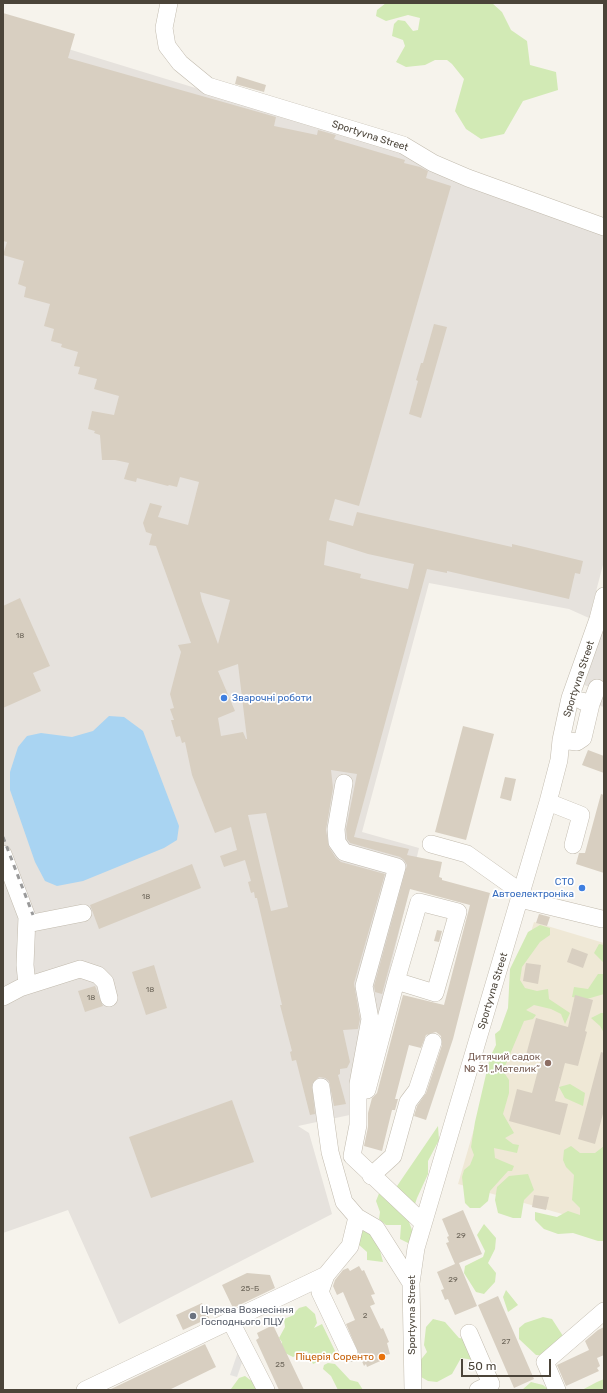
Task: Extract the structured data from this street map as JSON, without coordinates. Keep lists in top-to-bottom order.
{
  "streets": {
    "street": ["Sportyvna Street"]
  },
  "places": [
    "Зварочні роботи",
    "СТО Автоелектроніка",
    "Дитячий садок № 31 „Метелик“",
    "Церква Вознесіння Господнього ПЦУ",
    "Піцерія Соренто"
  ],
  "house_numbers": [
    "18",
    "18",
    "18",
    "18",
    "29",
    "29",
    "25-Б",
    "2",
    "27",
    "25"
  ],
  "scale_bar": "50 m"
}
